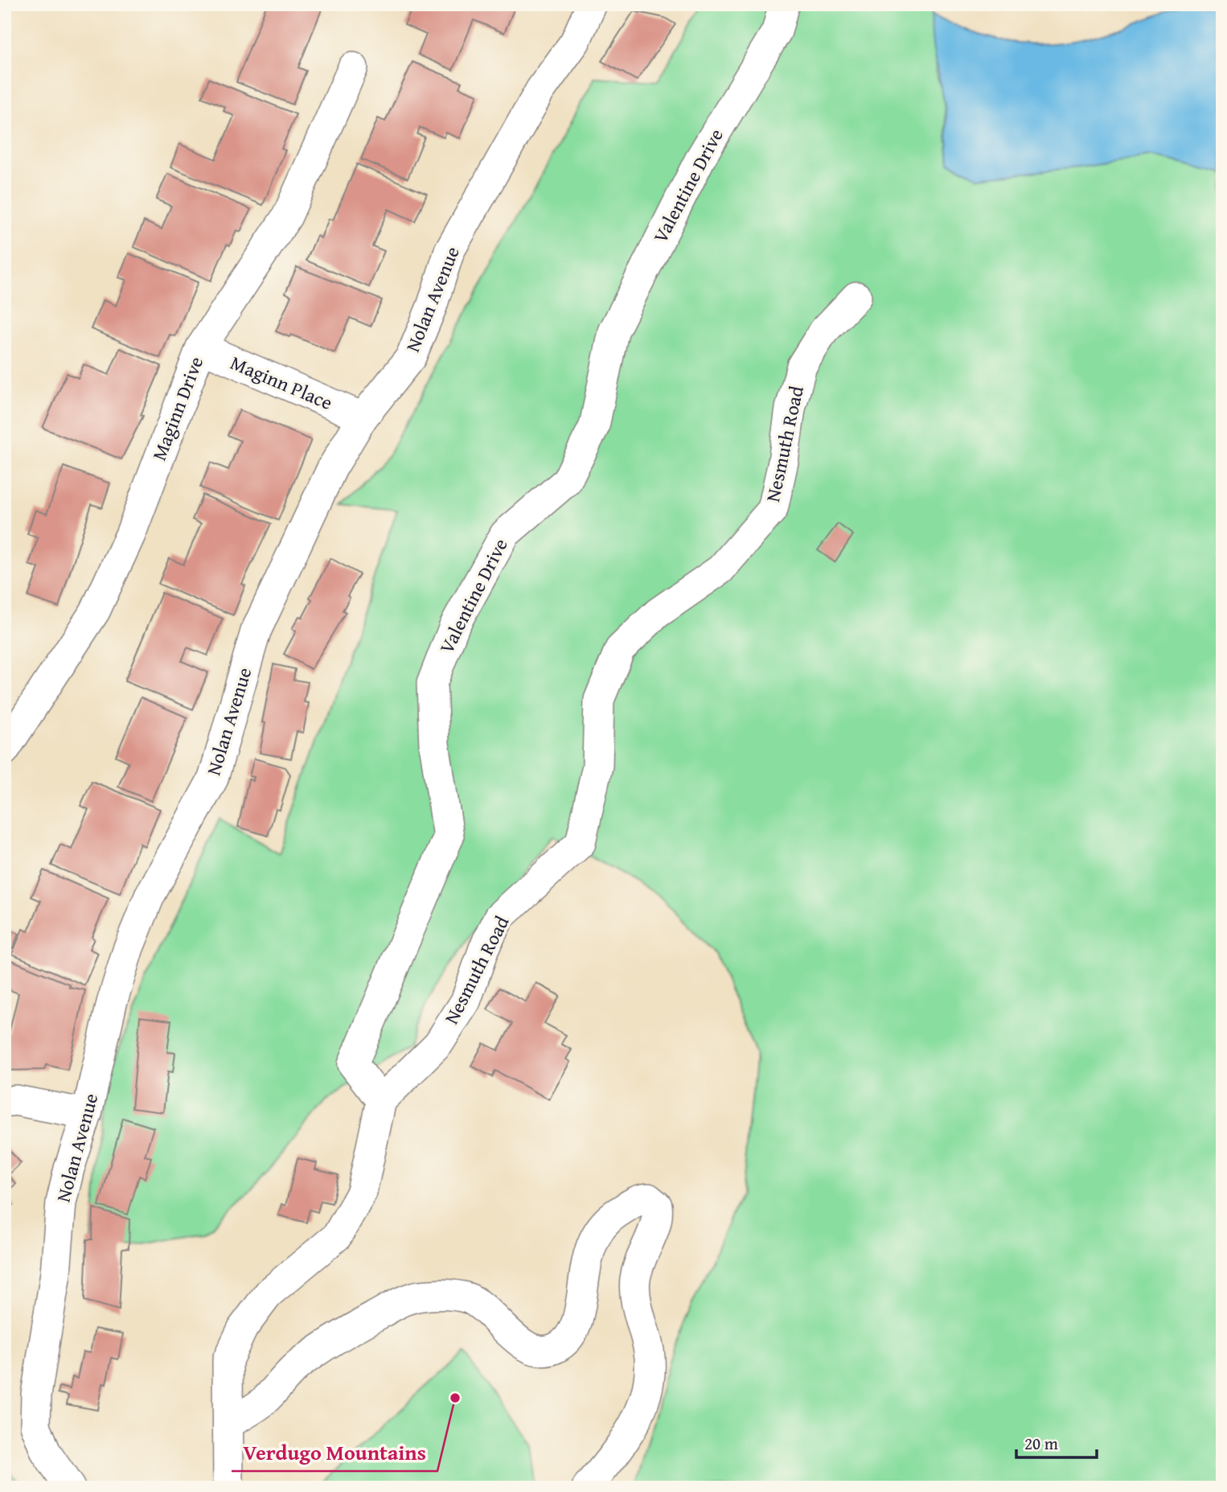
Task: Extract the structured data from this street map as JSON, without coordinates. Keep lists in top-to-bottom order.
{
  "streets": {
    "street": [
      "Valentine Drive",
      "Nolan Avenue",
      "Maginn Place",
      "Maginn Drive",
      "Nesmuth Road"
    ]
  },
  "crossings": [
    ["Valentine Drive", "Nesmuth Road"],
    ["Nolan Avenue", "Maginn Place"],
    ["Maginn Place", "Maginn Drive"]
  ],
  "places": ["Verdugo Mountains"],
  "scale_bar": "20 m"
}
